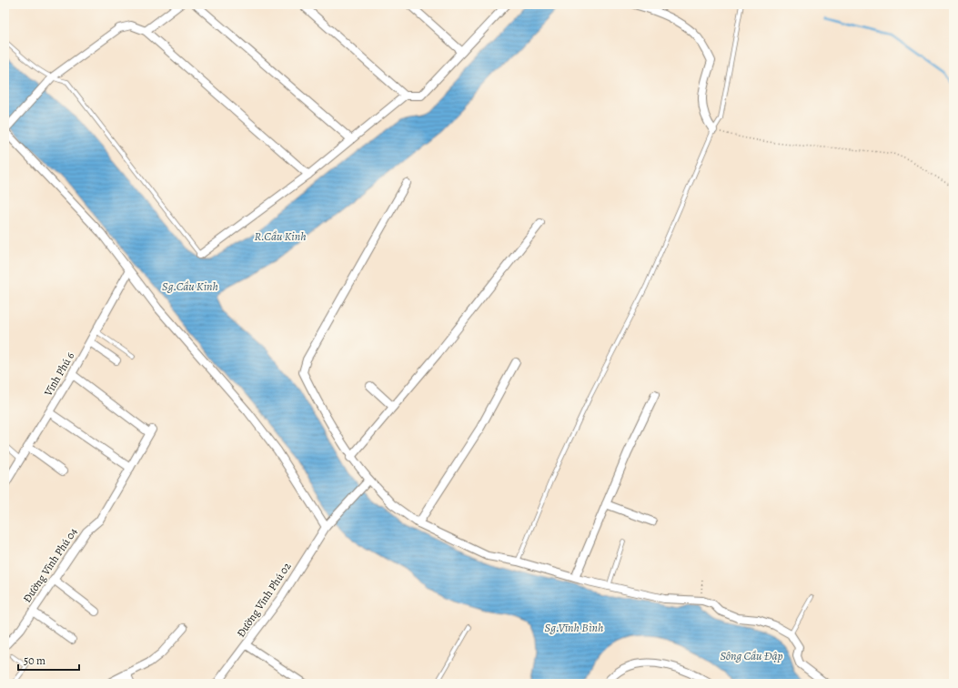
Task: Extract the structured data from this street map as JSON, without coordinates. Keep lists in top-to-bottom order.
{
  "streets": {
    "street": ["Vĩnh Phú 6", "Đường Vĩnh Phú 04", "Đường Vĩnh Phú 02"]
  },
  "crossings": [
    ["Vĩnh Phú 6", "Đường Vĩnh Phú 04"]
  ],
  "water": [
    "R.Cầu Kinh",
    "Sg.Cầu Kinh",
    "Sg.Vĩnh Bình",
    "Sông Cầu Đập"
  ],
  "scale_bar": "50 m"
}
